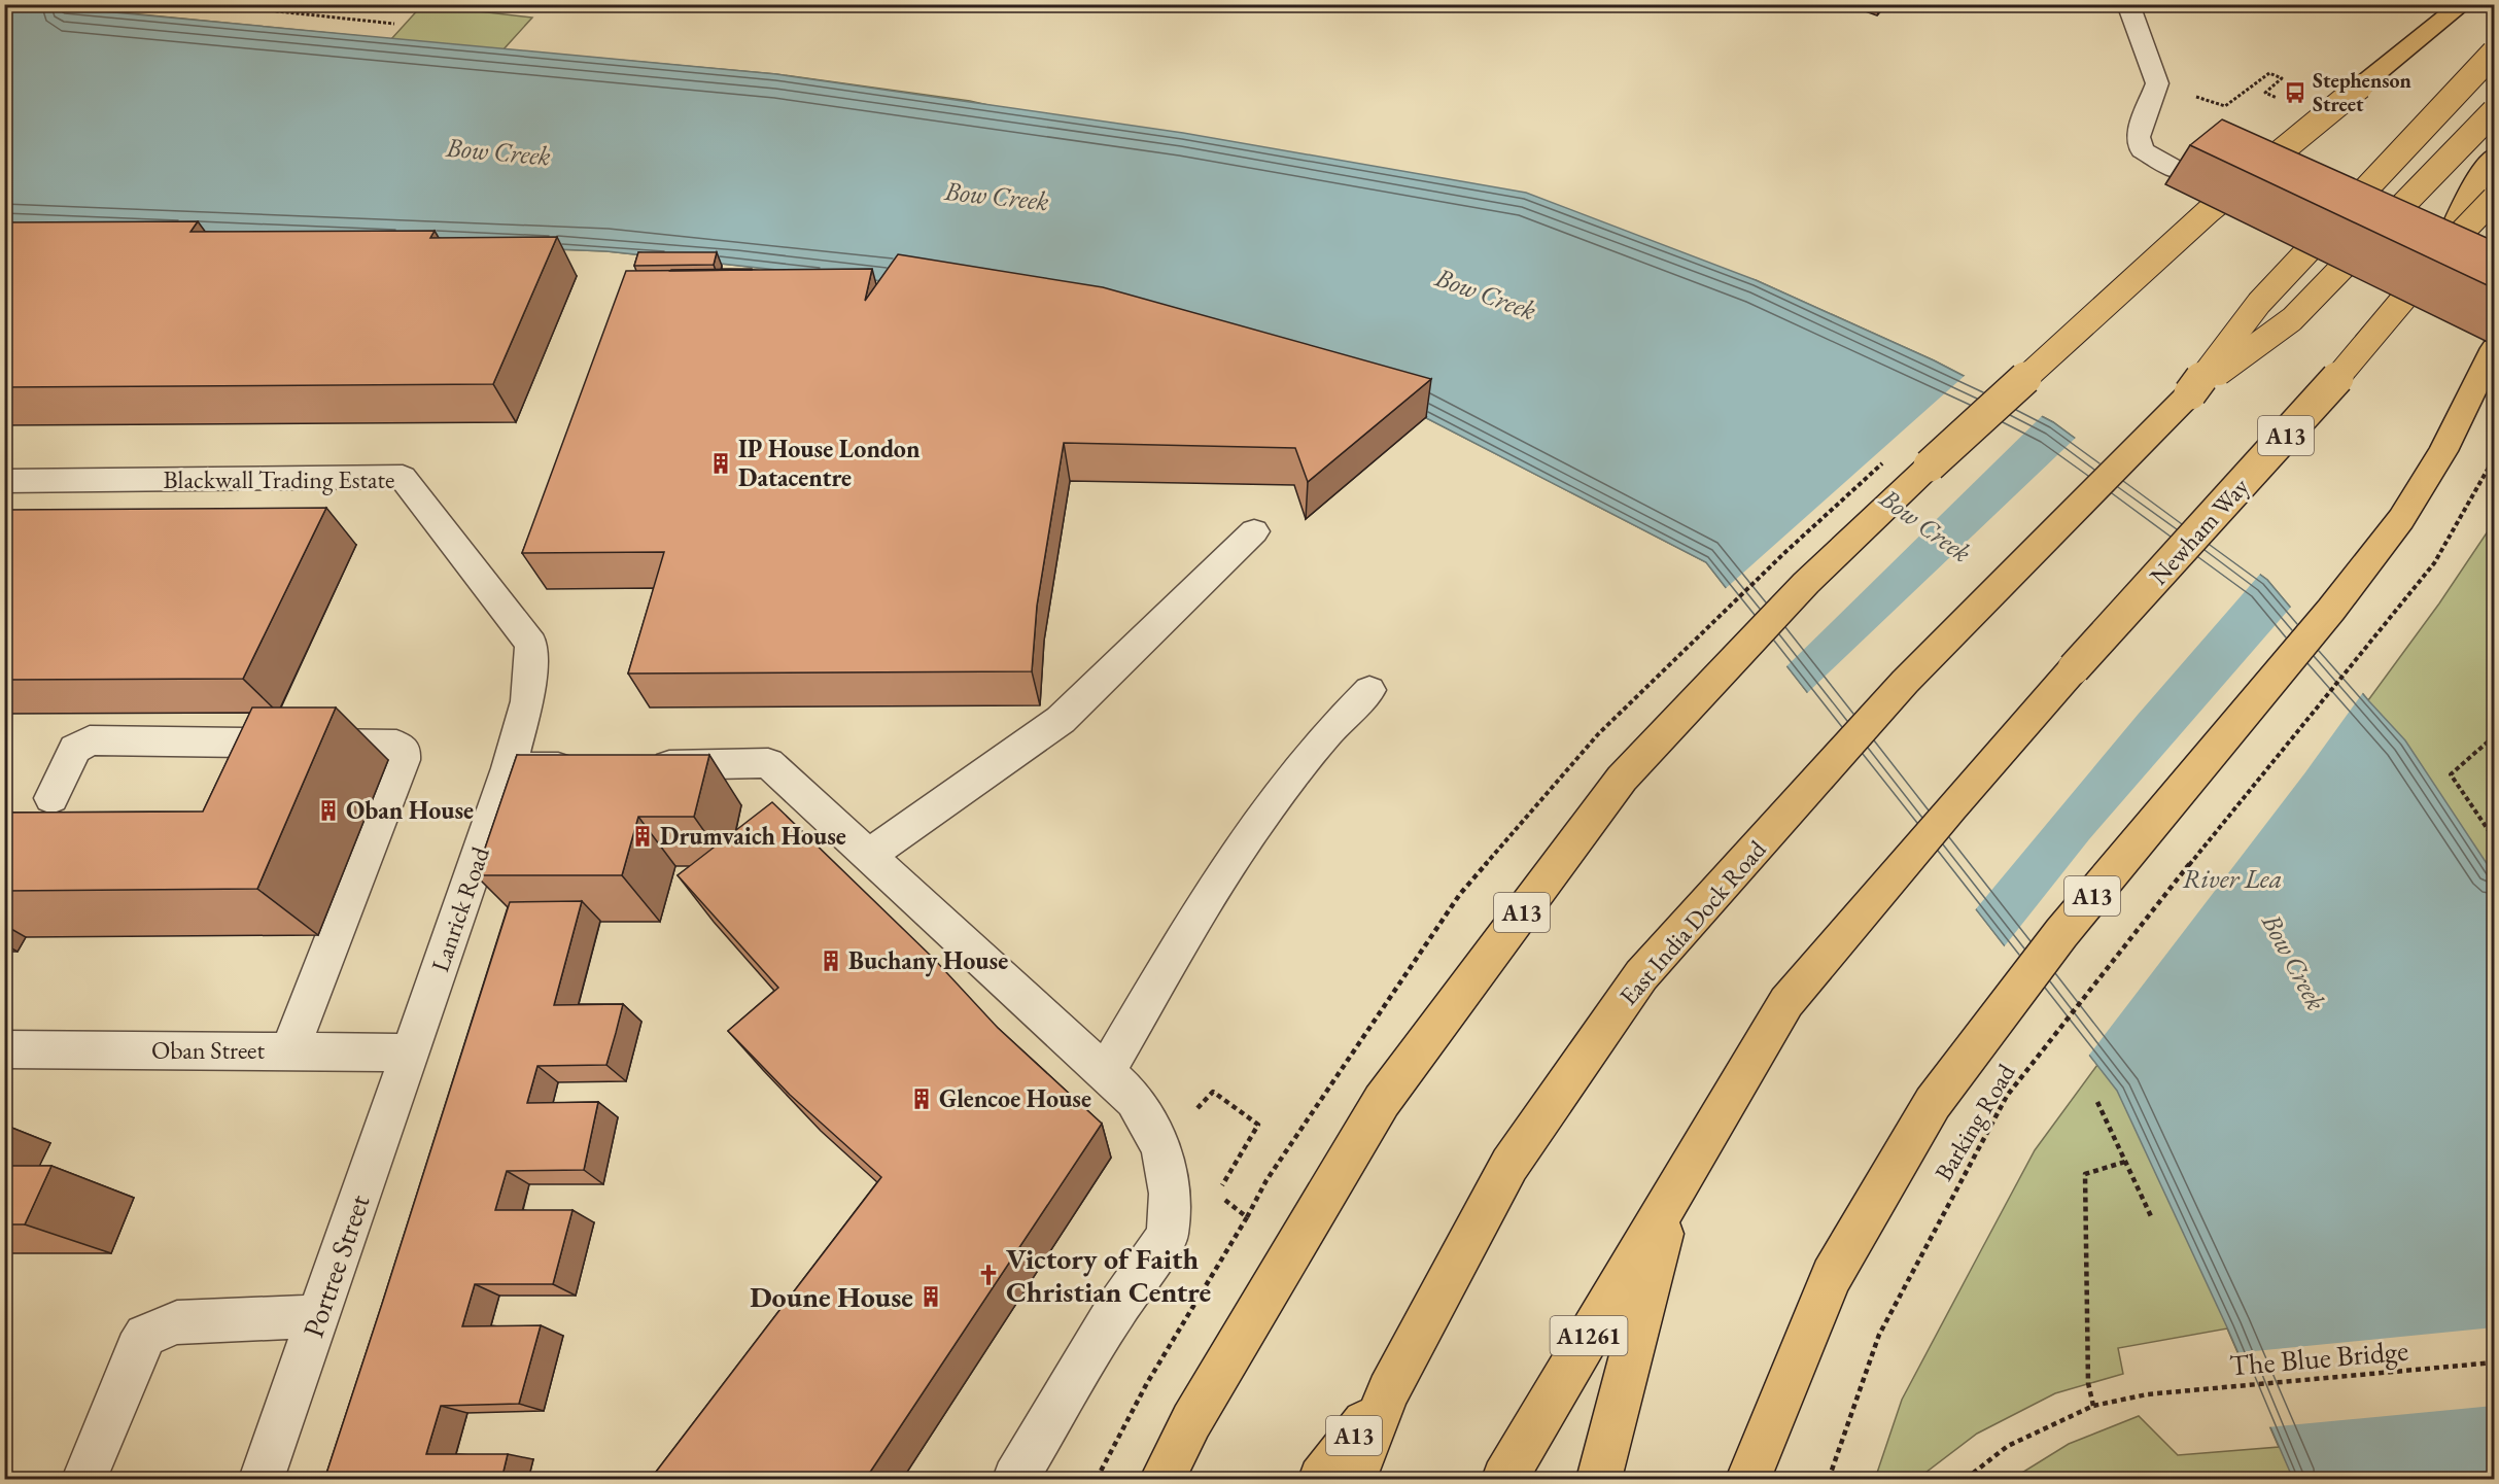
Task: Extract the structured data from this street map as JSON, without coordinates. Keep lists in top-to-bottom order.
{
  "streets": {
    "highway": [
      "A13",
      "Newham Way",
      "East India Dock Road",
      "A1261"
    ],
    "street": [
      "Blackwall Trading Estate",
      "Lanrick Road",
      "Oban Street",
      "Portree Street"
    ],
    "path": ["Barking Road", "The Blue Bridge"]
  },
  "crossings": [
    ["A13", "Newham Way"],
    ["A13", "East India Dock Road"],
    ["A13", "A1261"],
    ["Blackwall Trading Estate", "Lanrick Road"],
    ["Newham Way", "A1261"],
    ["Lanrick Road", "Oban Street"],
    ["Lanrick Road", "Portree Street"],
    ["Oban Street", "Portree Street"]
  ],
  "water": ["Bow Creek", "River Lea"],
  "places": {
    "bus stop": ["Stephenson Street"],
    "building": [
      "IP House London Datacentre",
      "Oban House",
      "Drumvaich House",
      "Buchany House",
      "Glencoe House",
      "Doune House"
    ],
    "church": ["Victory of Faith Christian Centre"]
  }
}
